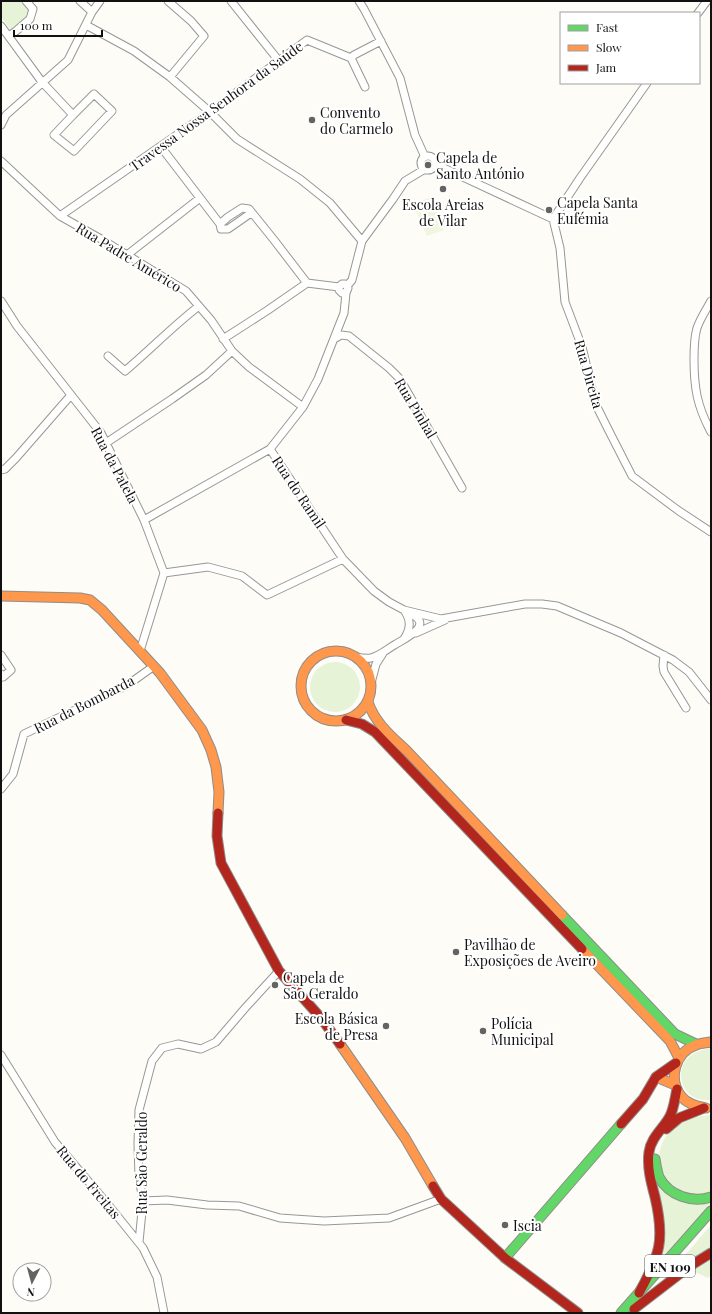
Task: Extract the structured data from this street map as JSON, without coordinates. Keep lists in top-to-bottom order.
{
  "streets": {
    "main road": ["EN 109"],
    "street": [
      "Travessa Nossa Senhora da Saúde",
      "Rua Padre Américo",
      "Rua Direita",
      "Rua Pinhal",
      "Rua da Patela",
      "Rua do Ramil",
      "Rua da Bombarda",
      "Rua São Geraldo",
      "Rua do Freitas"
    ]
  },
  "crossings": [
    ["Travessa Nossa Senhora da Saúde", "Rua Padre Américo"],
    ["Rua Padre Américo", "Rua do Ramil"],
    ["Rua Pinhal", "Rua do Ramil"],
    ["Rua São Geraldo", "Rua do Freitas"]
  ],
  "places": [
    "Convento do Carmelo",
    "Capela de Santo António",
    "Escola Areias de Vilar",
    "Capela Santa Eufémia",
    "Pavilhão de Exposições de Aveiro",
    "Capela de São Geraldo",
    "Escola Básica de Presa",
    "Polícia Municipal",
    "Iscia"
  ],
  "legend": ["Fast", "Slow", "Jam"],
  "scale_bar": "100 m",
  "north": "bottom"
}
